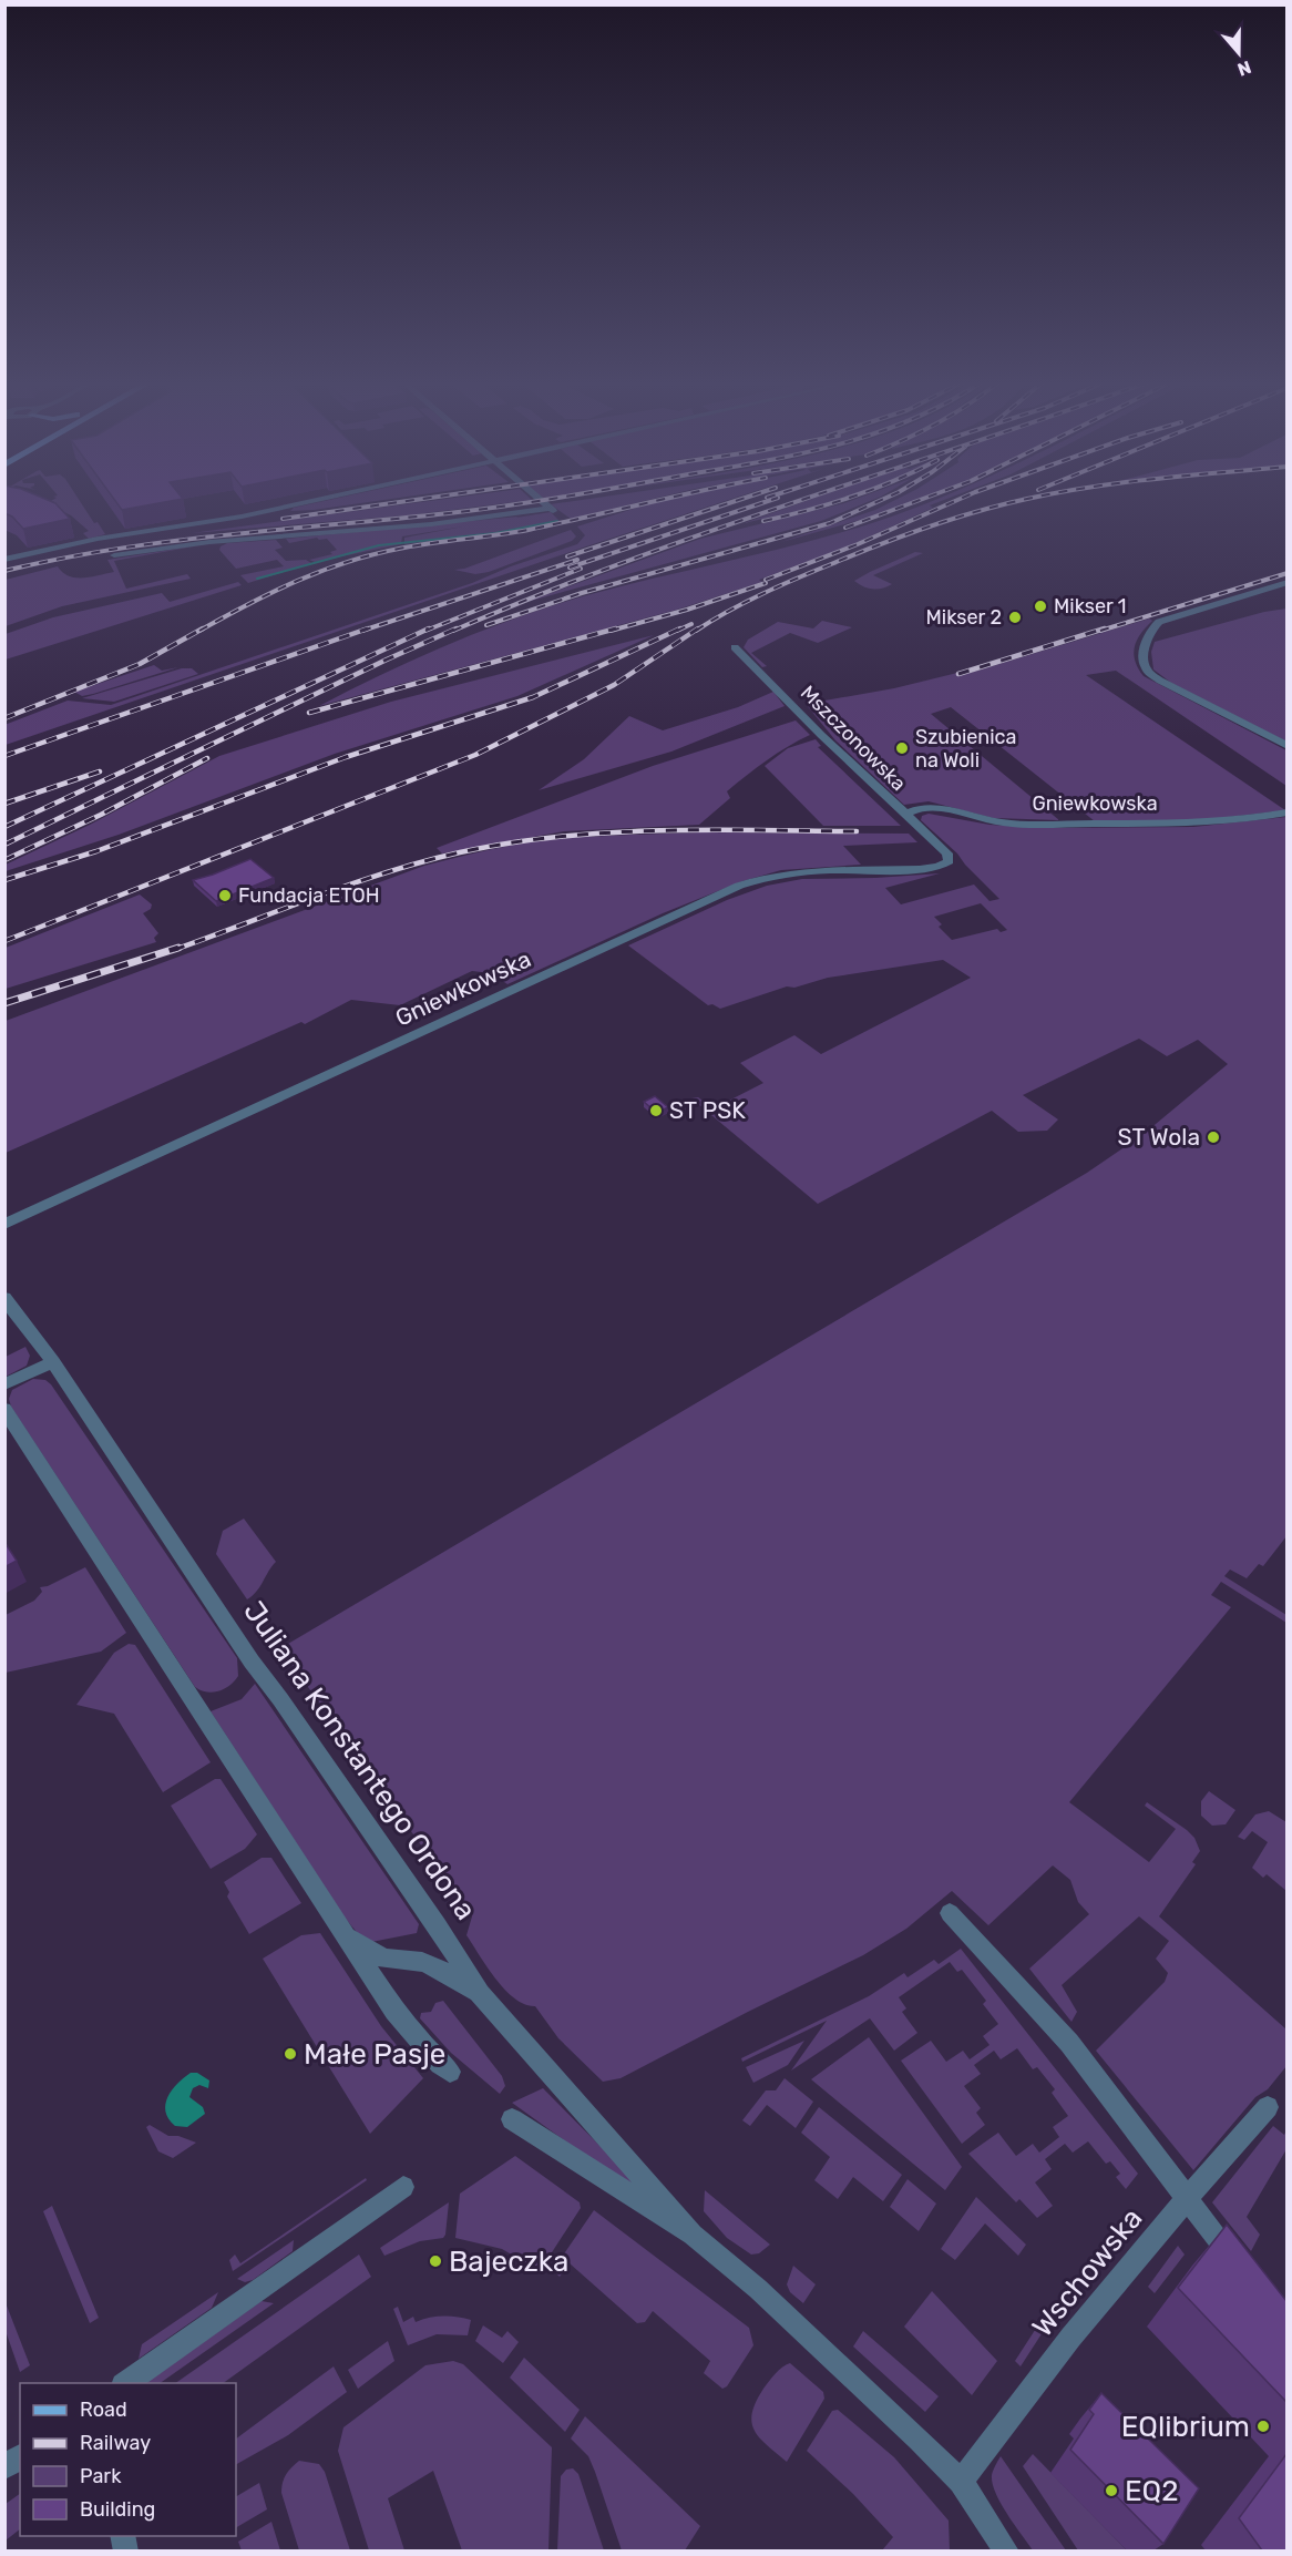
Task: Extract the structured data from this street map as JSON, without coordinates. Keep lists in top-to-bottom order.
{
  "streets": {
    "street": [
      "Mszczonowska",
      "Gniewkowska",
      "Juliana Konstantego Ordona",
      "Wschowska"
    ]
  },
  "crossings": [
    ["Mszczonowska", "Gniewkowska"],
    ["Juliana Konstantego Ordona", "Wschowska"]
  ],
  "places": [
    "Mikser 1",
    "Mikser 2",
    "Szubienica na Woli",
    "Fundacja ETOH",
    "ST PSK",
    "ST Wola",
    "Małe Pasje",
    "Bajeczka",
    "EQlibrium",
    "EQ2"
  ],
  "legend": [
    "Road",
    "Railway",
    "Park",
    "Building"
  ],
  "north": "bottom"
}
